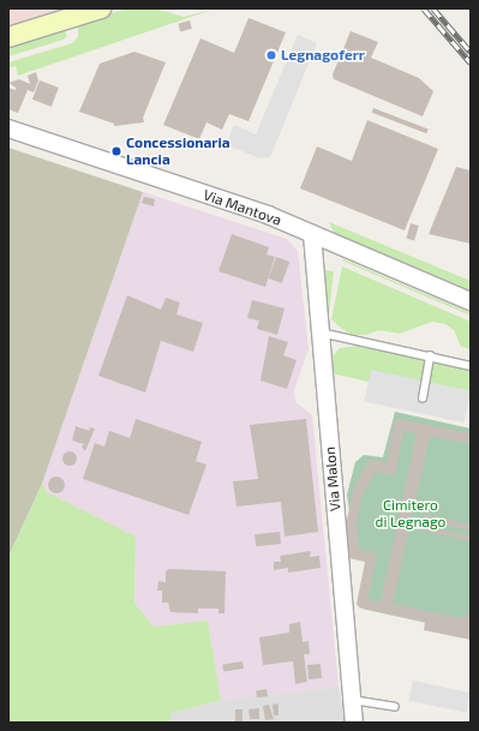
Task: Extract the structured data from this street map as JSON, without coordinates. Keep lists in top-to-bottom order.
{
  "streets": {
    "street": ["Via Mantova", "Via Malon"]
  },
  "crossings": [
    ["Via Mantova", "Via Malon"]
  ],
  "parks": ["Cimitero di Legnago"],
  "places": ["Legnagoferr", "Concessionaria Lancia"]
}
